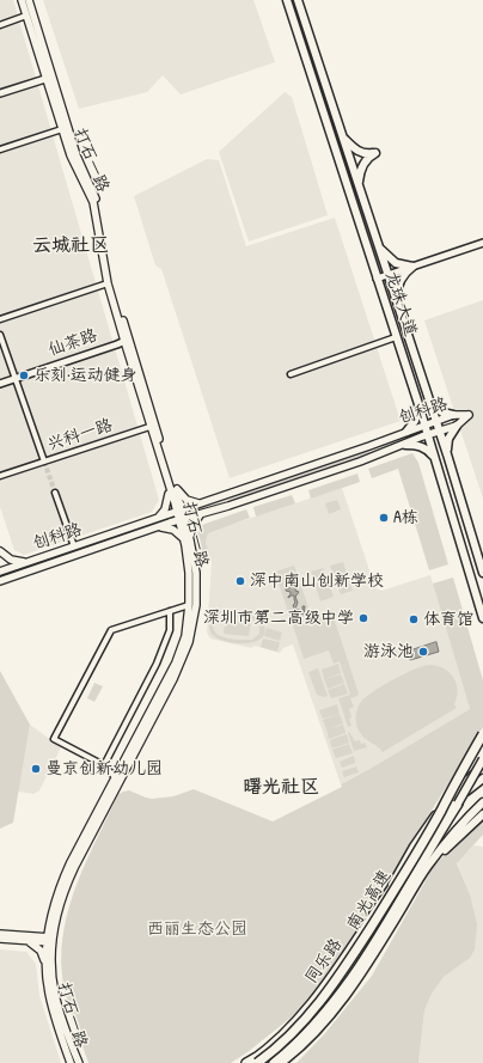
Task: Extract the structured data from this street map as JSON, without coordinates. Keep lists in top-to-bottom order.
{
  "streets": {
    "highway": ["南光高速"],
    "main road": [
      "打石一路",
      "龙珠大道",
      "创科路",
      "同乐路"
    ],
    "street": ["仙茶路", "兴科一路"]
  },
  "crossings": [
    ["打石一路", "仙茶路"],
    ["打石一路", "创科路"],
    ["打石一路", "兴科一路"],
    ["龙珠大道", "创科路"],
    ["南光高速", "同乐路"]
  ],
  "districts": ["云城社区", "曙光社区"],
  "parks": ["西丽生态公园"],
  "places": [
    "乐刻·运动健身",
    "A栋",
    "深中南山创新学校",
    "深圳市第二高级中学",
    "体育馆",
    "游泳池",
    "曼京创新幼儿园"
  ]
}
